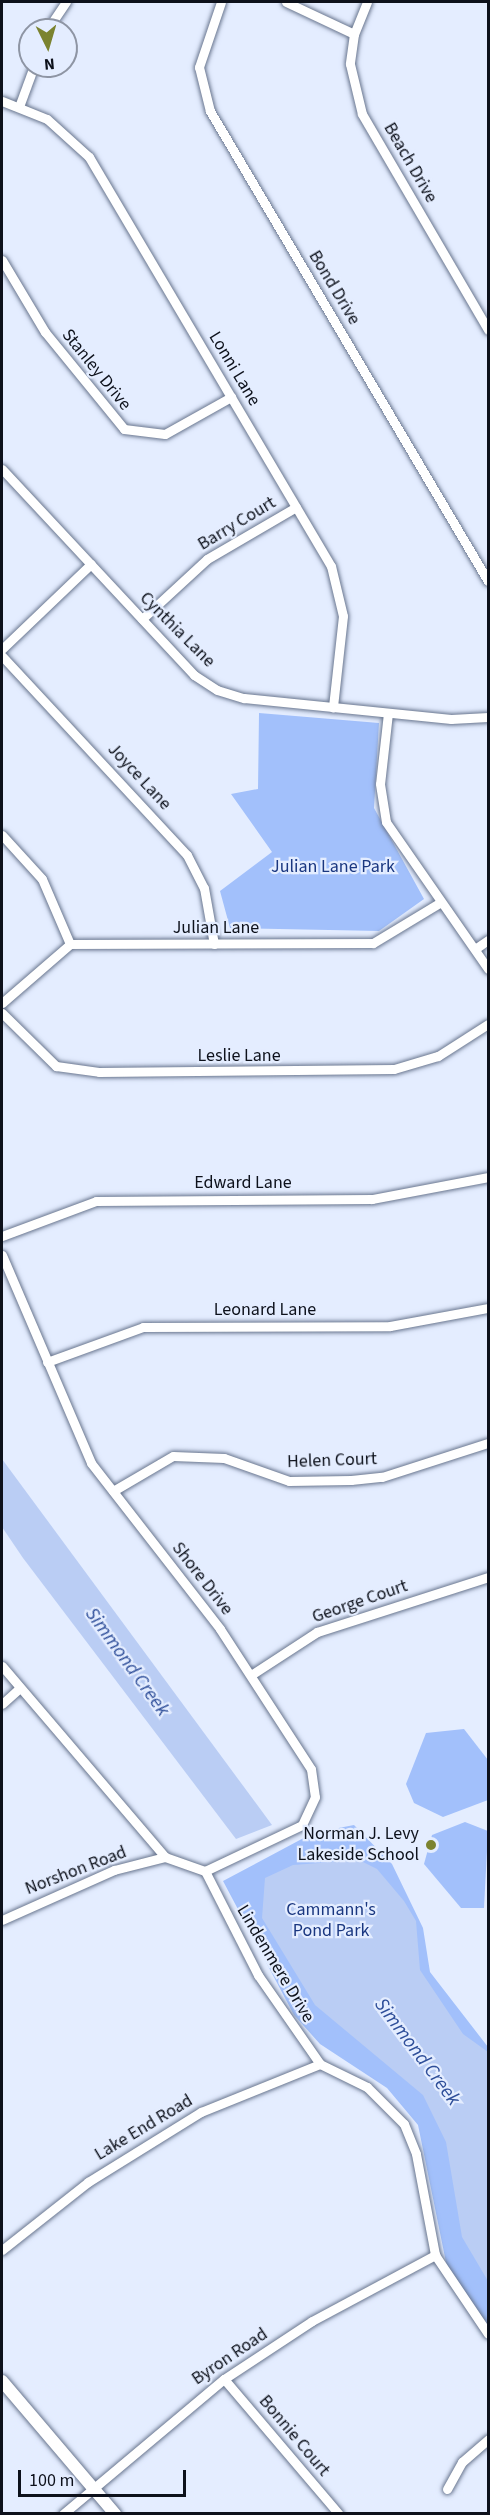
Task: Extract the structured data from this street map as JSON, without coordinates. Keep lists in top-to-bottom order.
{
  "streets": {
    "street": [
      "Beach Drive",
      "Bond Drive",
      "Lonni Lane",
      "Stanley Drive",
      "Barry Court",
      "Cynthia Lane",
      "Joyce Lane",
      "Julian Lane",
      "Leslie Lane",
      "Edward Lane",
      "Leonard Lane",
      "Helen Court",
      "Shore Drive",
      "George Court",
      "Norshon Road",
      "Lindenmere Drive",
      "Lake End Road",
      "Byron Road",
      "Bonnie Court"
    ]
  },
  "crossings": [
    ["Lonni Lane", "Stanley Drive"],
    ["Lonni Lane", "Barry Court"],
    ["Lonni Lane", "Cynthia Lane"],
    ["Barry Court", "Cynthia Lane"],
    ["Joyce Lane", "Julian Lane"],
    ["Leonard Lane", "Shore Drive"],
    ["Helen Court", "Shore Drive"],
    ["Shore Drive", "George Court"],
    ["Shore Drive", "Lindenmere Drive"],
    ["Lindenmere Drive", "Lake End Road"],
    ["Lindenmere Drive", "Byron Road"],
    ["Byron Road", "Bonnie Court"]
  ],
  "water": ["Simmond Creek"],
  "parks": ["Julian Lane Park", "Cammann's Pond Park"],
  "places": ["Norman J. Levy Lakeside School"],
  "scale_bar": "100 m",
  "north": "bottom"
}
